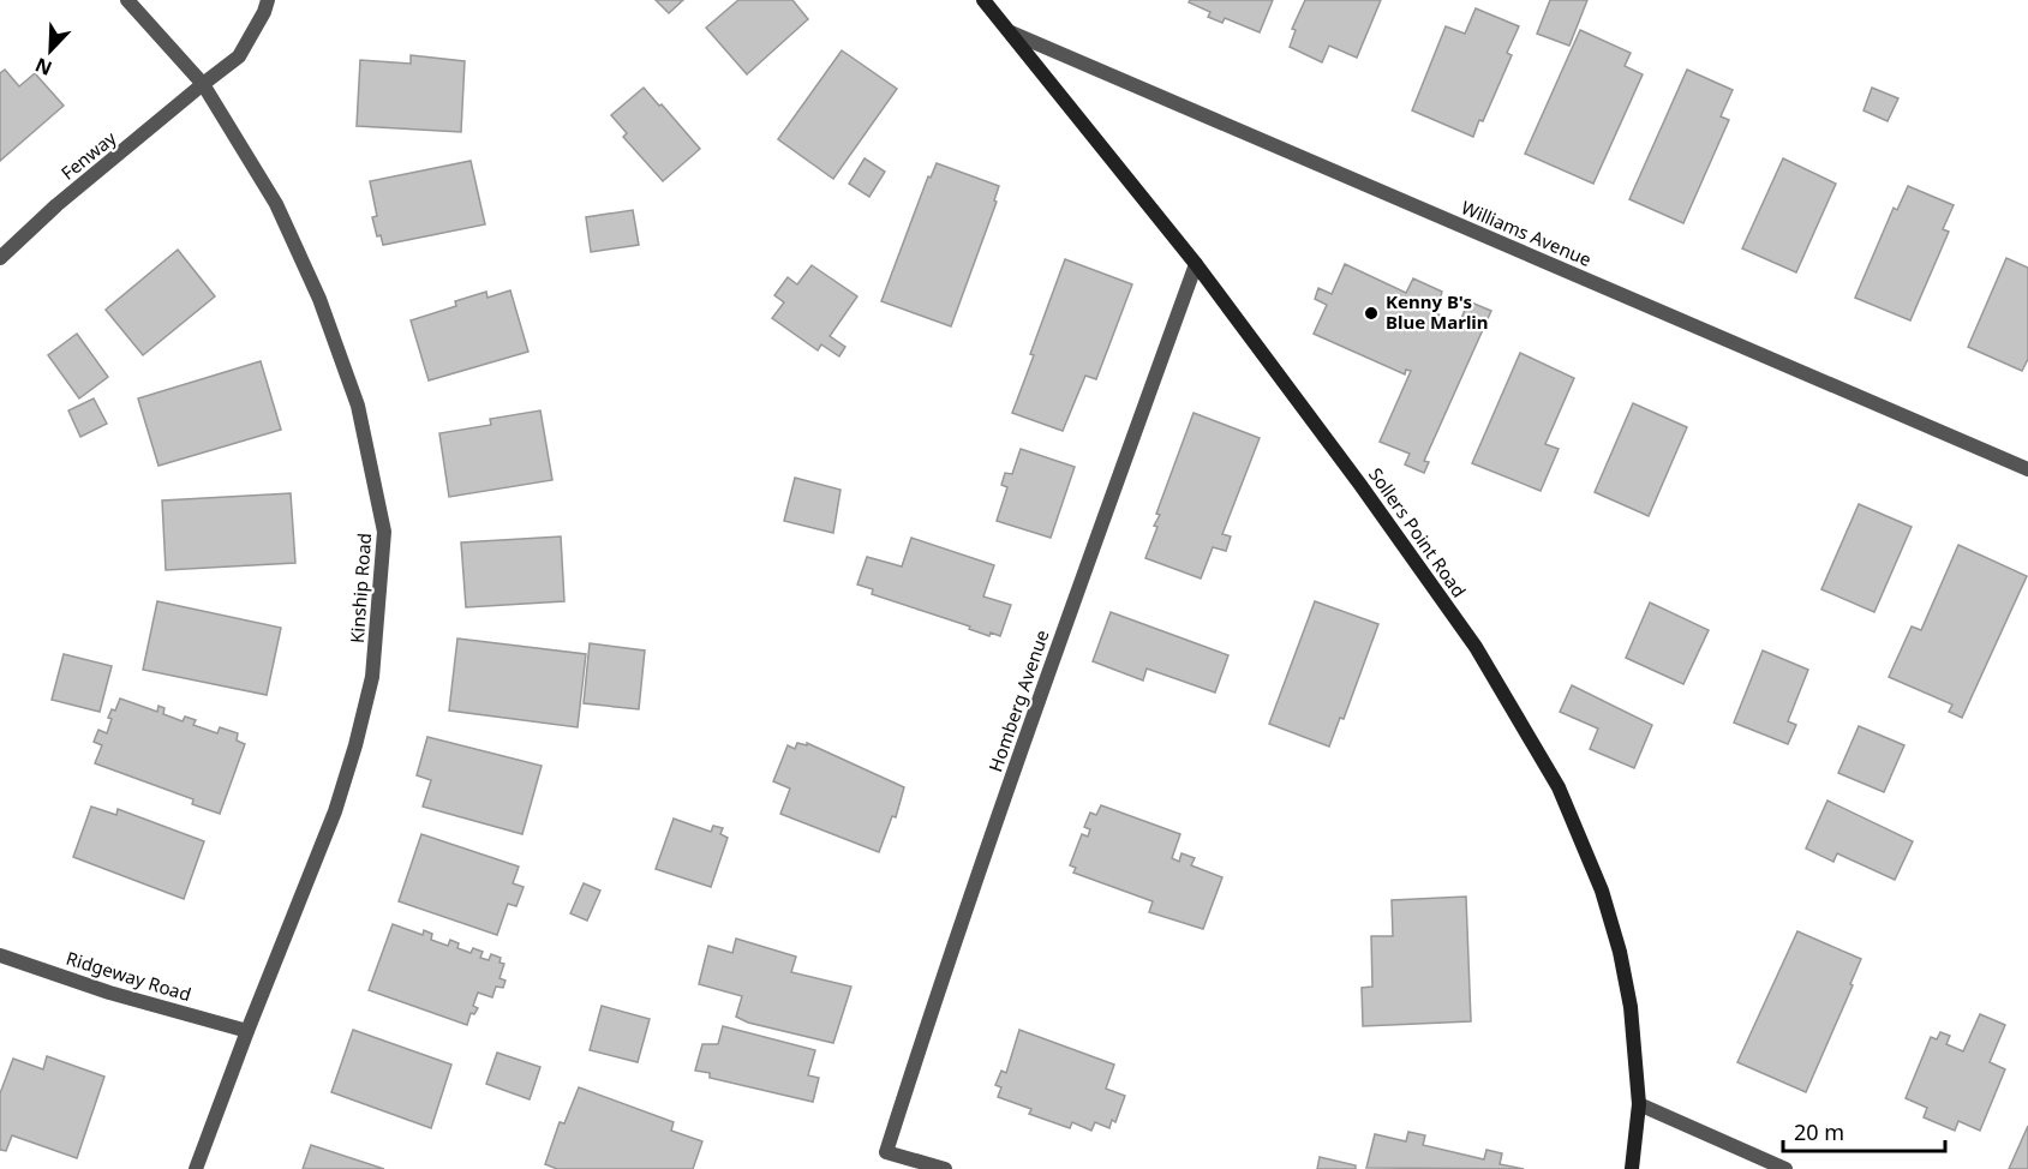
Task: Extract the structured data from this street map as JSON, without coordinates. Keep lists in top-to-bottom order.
{
  "streets": {
    "street": [
      "Fenway",
      "Williams Avenue",
      "Sollers Point Road",
      "Kinship Road",
      "Homberg Avenue",
      "Ridgeway Road"
    ]
  },
  "crossings": [
    ["Fenway", "Kinship Road"],
    ["Williams Avenue", "Sollers Point Road"],
    ["Sollers Point Road", "Homberg Avenue"],
    ["Kinship Road", "Ridgeway Road"]
  ],
  "places": ["Kenny B's Blue Marlin"],
  "scale_bar": "20 m",
  "north": "bottom left"
}
